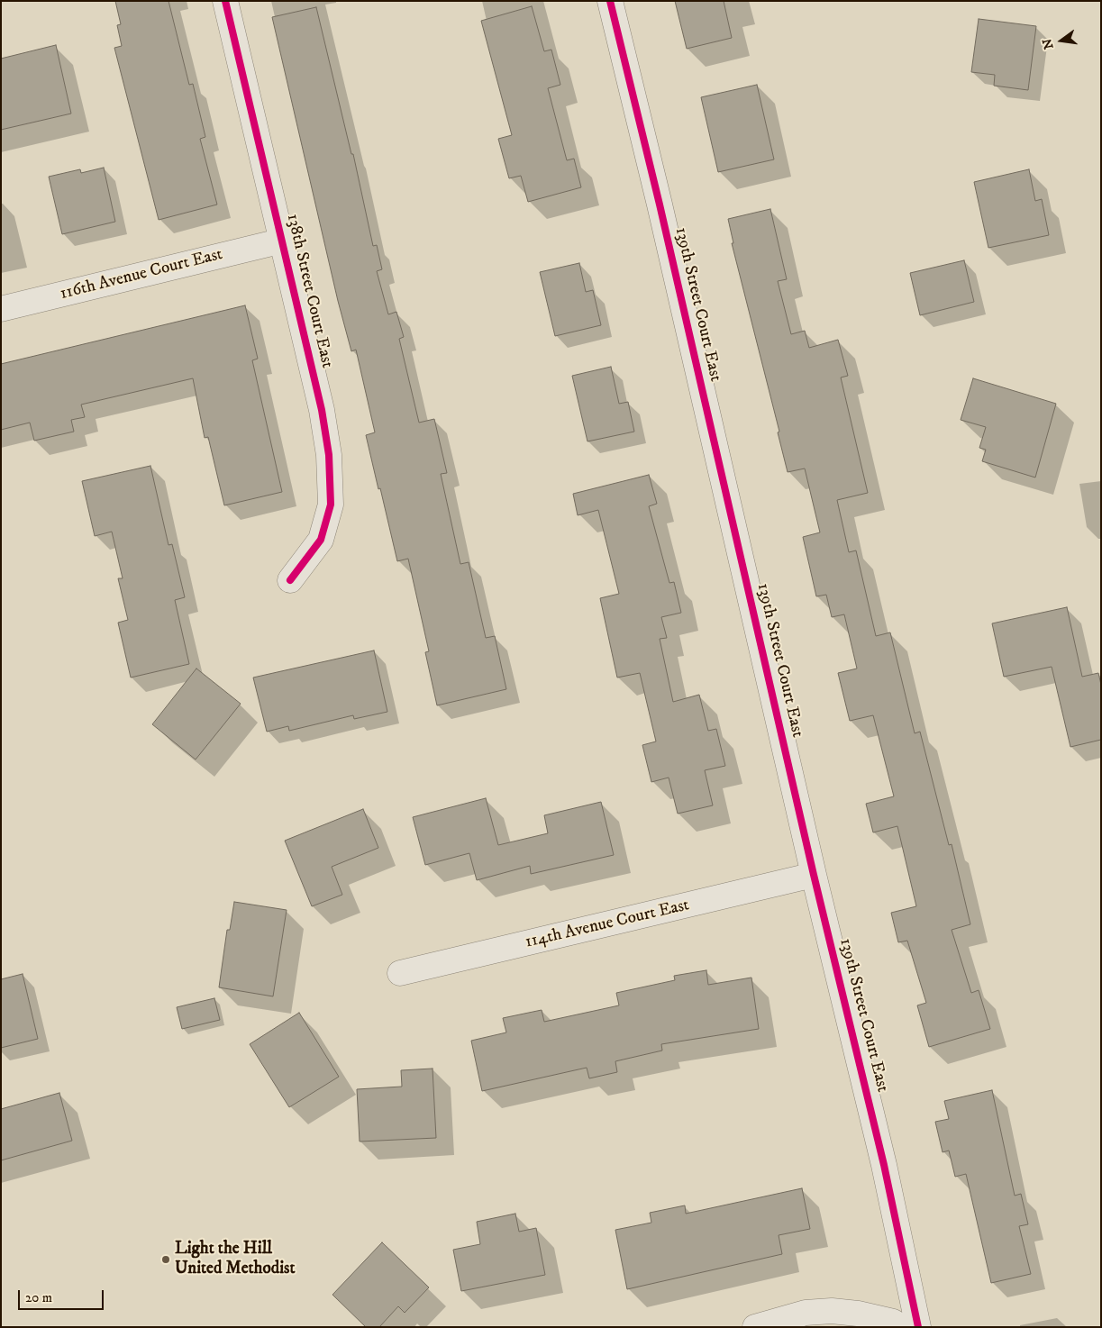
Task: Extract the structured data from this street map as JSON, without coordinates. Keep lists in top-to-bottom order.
{
  "streets": {
    "street": [
      "116th Avenue Court East",
      "138th Street Court East",
      "139th Street Court East",
      "114th Avenue Court East"
    ]
  },
  "crossings": [
    ["116th Avenue Court East", "138th Street Court East"],
    ["139th Street Court East", "114th Avenue Court East"]
  ],
  "places": ["Light the Hill United Methodist"],
  "scale_bar": "20 m",
  "north": "left"
}
